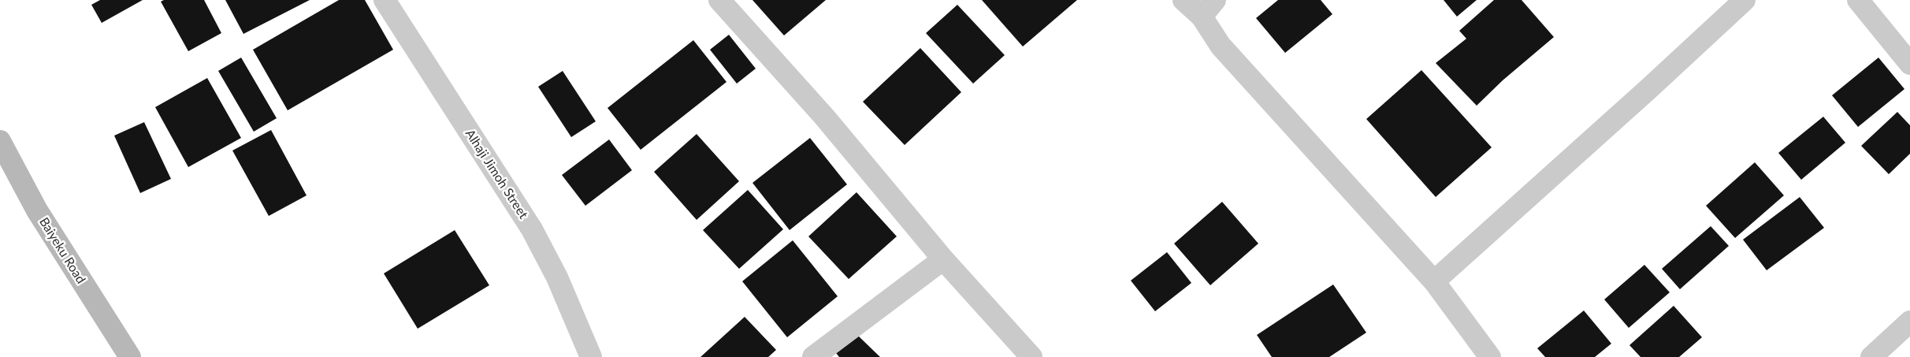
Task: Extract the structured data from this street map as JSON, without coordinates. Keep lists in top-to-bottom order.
{
  "streets": {
    "main road": ["Baiyeku Road"],
    "street": ["Alhaji Jimoh Street"]
  }
}
